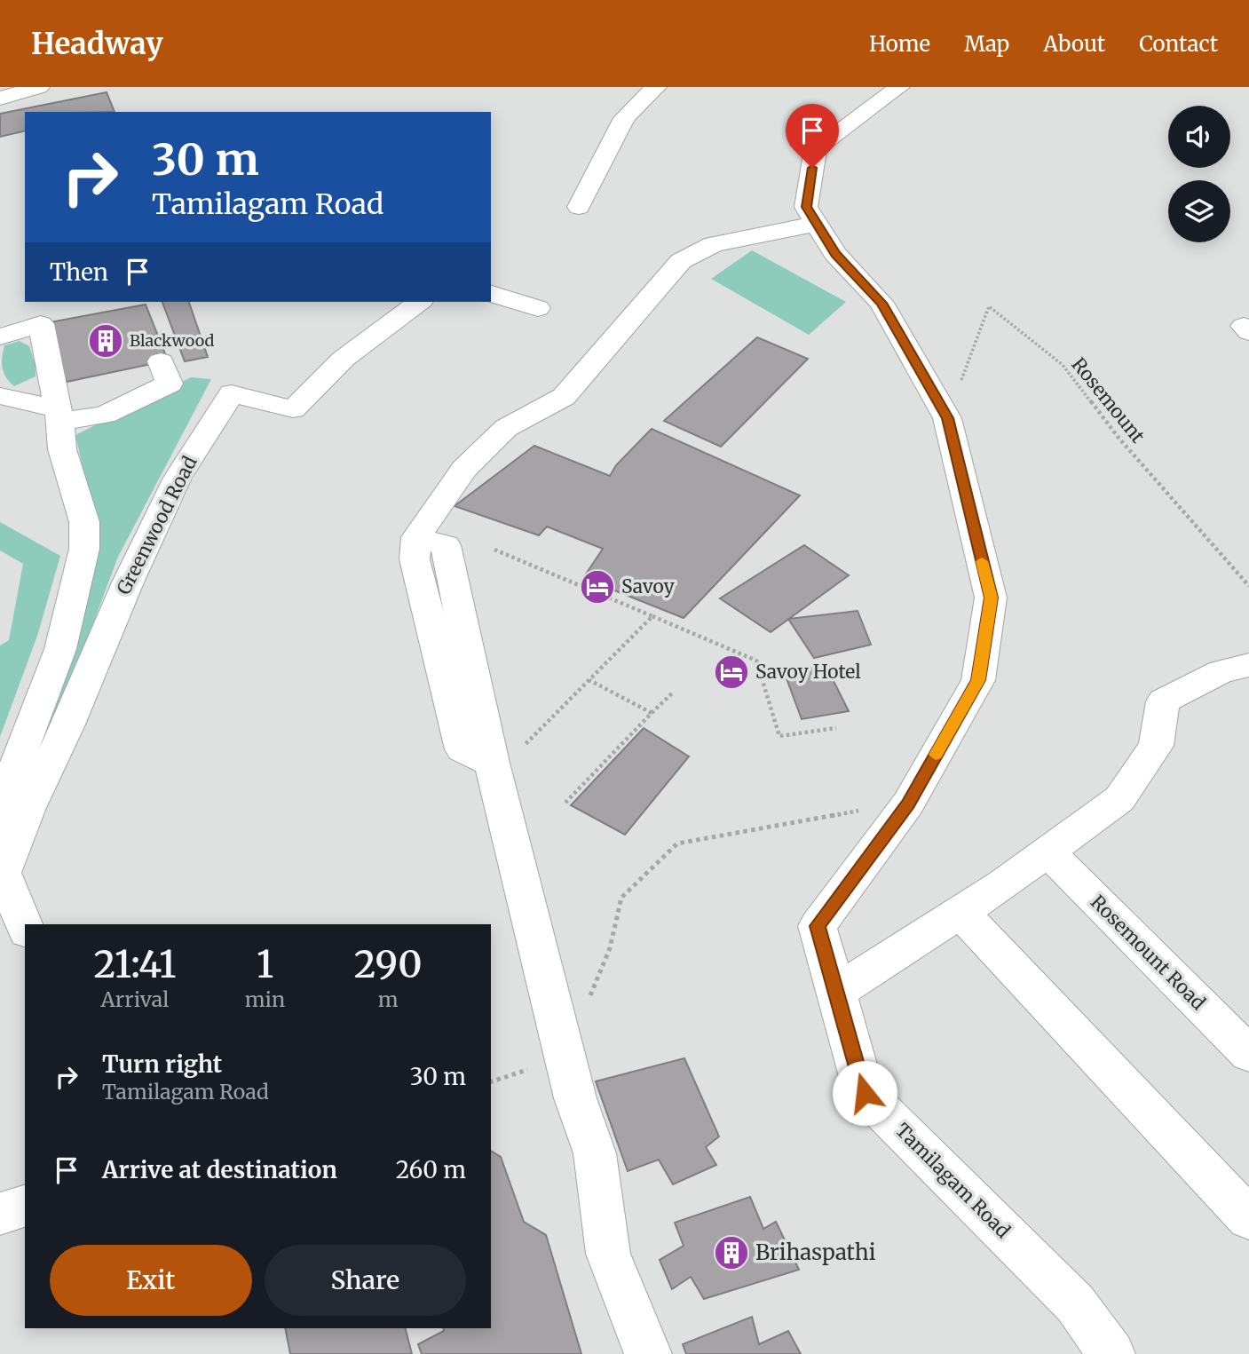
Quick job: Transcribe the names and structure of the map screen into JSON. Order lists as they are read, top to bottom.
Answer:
{
  "streets": {
    "street": ["Greenwood Road", "Rosemount Road", "Tamilagam Road"],
    "path": ["Rosemount"]
  },
  "crossings": [
    ["Rosemount", "Tamilagam Road"]
  ],
  "places": {
    "building": ["Blackwood", "Brihaspathi"],
    "hotel": ["Savoy", "Savoy Hotel"]
  },
  "page": {
    "header": "Headway",
    "nav": [
      "Home",
      "Map",
      "About",
      "Contact"
    ],
    "turn": ["30 m", "Tamilagam Road"],
    "then": "Then",
    "eta": [
      "21:41",
      "Arrival",
      "1",
      "min",
      "290",
      "m"
    ],
    "list": [
      {
        "name": "Turn right",
        "note": "Tamilagam Road",
        "value": "30 m"
      },
      {
        "name": "Arrive at destination",
        "value": "260 m"
      }
    ],
    "buttons": ["Exit", "Share"]
  }
}
